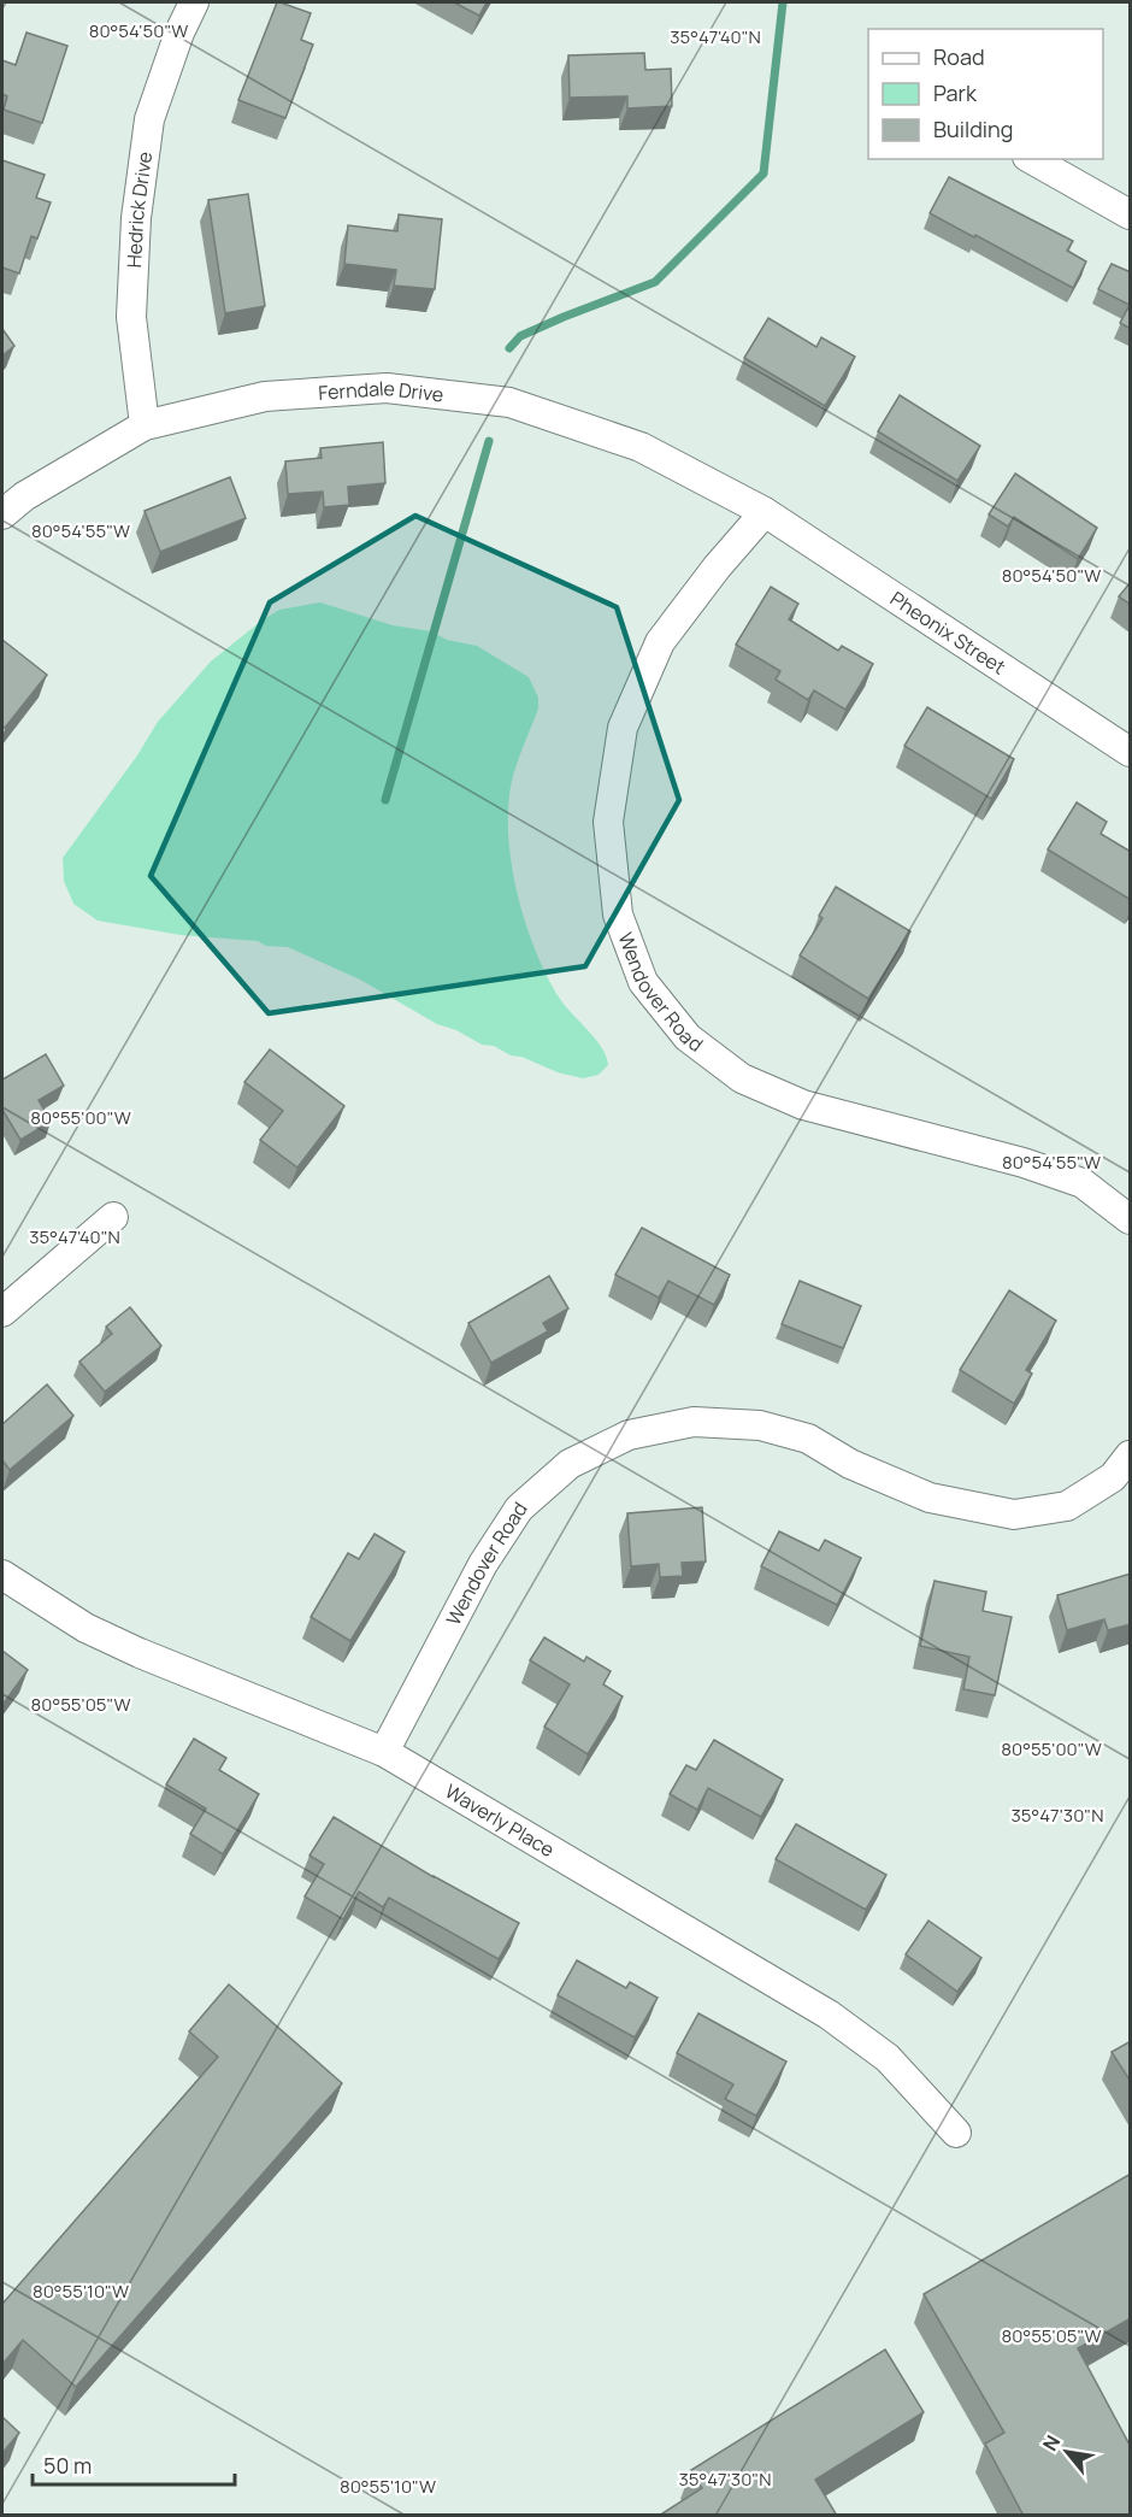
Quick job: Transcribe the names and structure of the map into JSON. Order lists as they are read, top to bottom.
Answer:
{
  "streets": {
    "street": [
      "Hedrick Drive",
      "Ferndale Drive",
      "Pheonix Street",
      "Wendover Road",
      "Waverly Place"
    ]
  },
  "crossings": [
    ["Hedrick Drive", "Ferndale Drive"],
    ["Ferndale Drive", "Pheonix Street"],
    ["Ferndale Drive", "Wendover Road"],
    ["Pheonix Street", "Wendover Road"],
    ["Wendover Road", "Waverly Place"]
  ],
  "legend": ["Road", "Park", "Building"],
  "scale_bar": "50 m",
  "north": "top left",
  "coordinates": [
    "80°54'50\"W",
    "35°47'40\"N",
    "80°54'55\"W",
    "80°55'00\"W",
    "80°55'05\"W",
    "35°47'30\"N",
    "80°55'10\"W"
  ]
}
